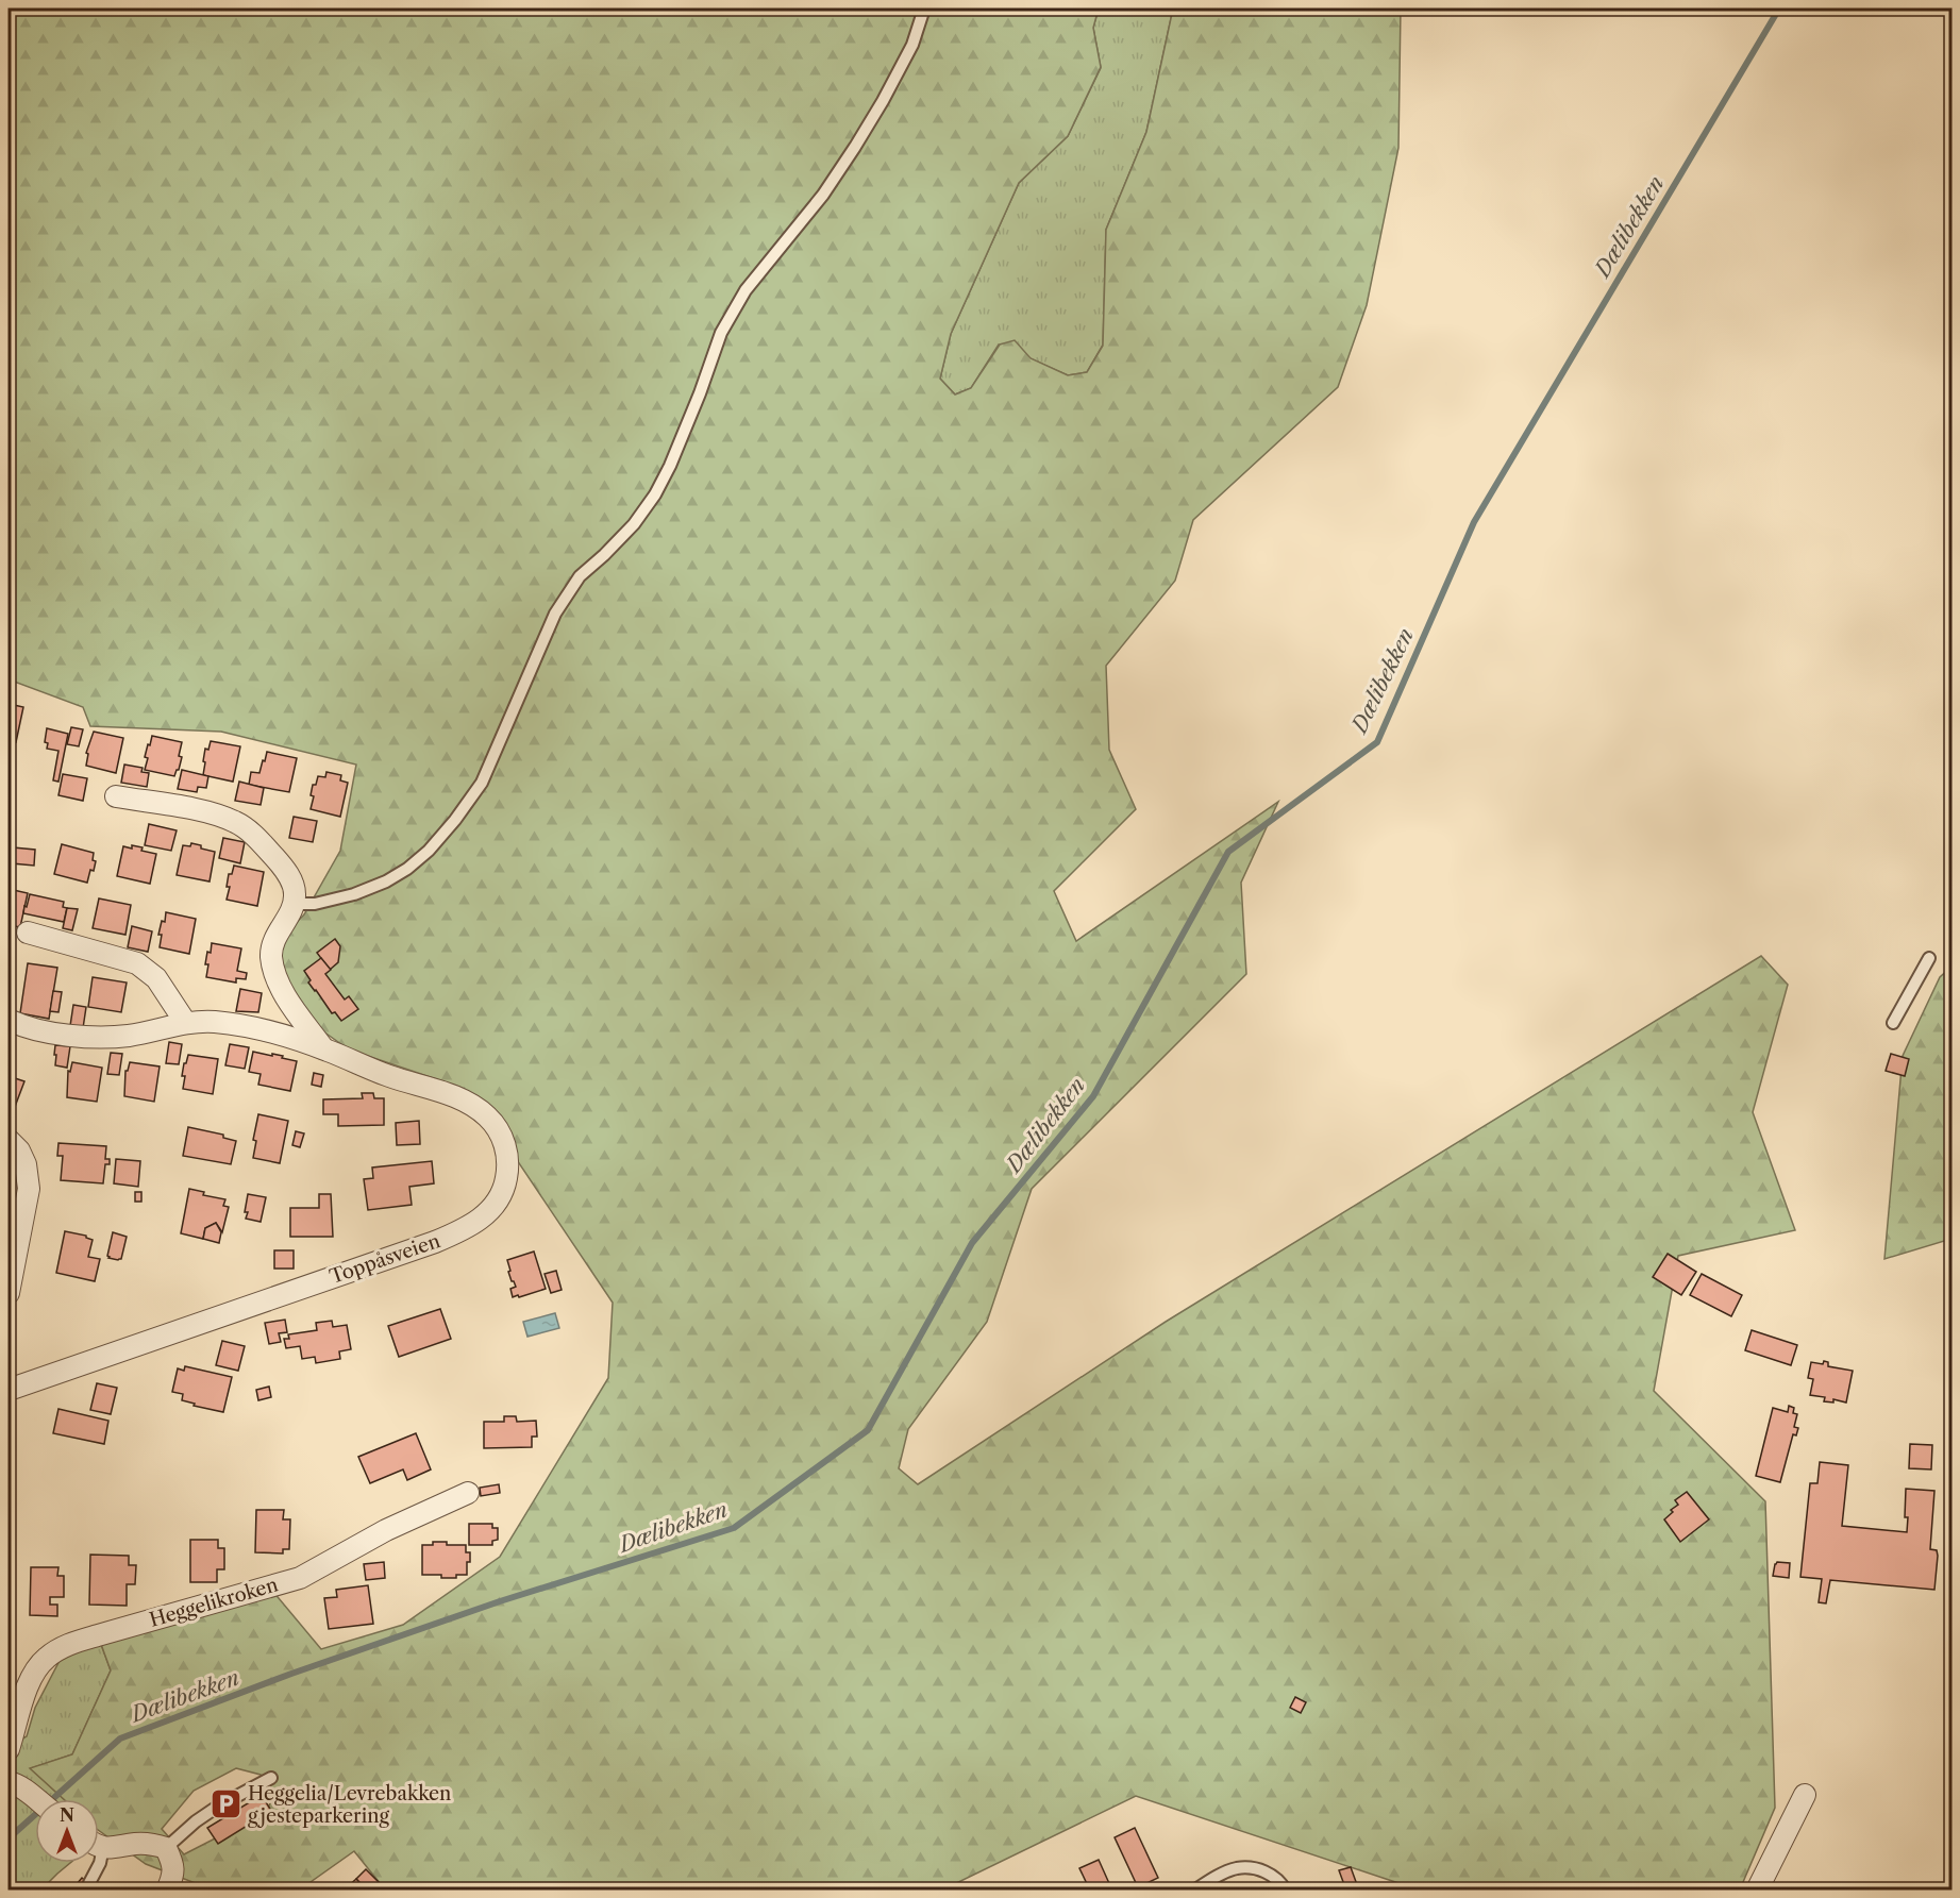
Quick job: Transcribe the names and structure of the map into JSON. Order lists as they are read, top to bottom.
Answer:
{
  "streets": {
    "street": ["Toppåsveien", "Heggelikroken"]
  },
  "water": ["Dælibekken"],
  "places": {
    "parking": ["Heggelia/Levrebakken gjesteparkering"]
  },
  "north": "top"
}
